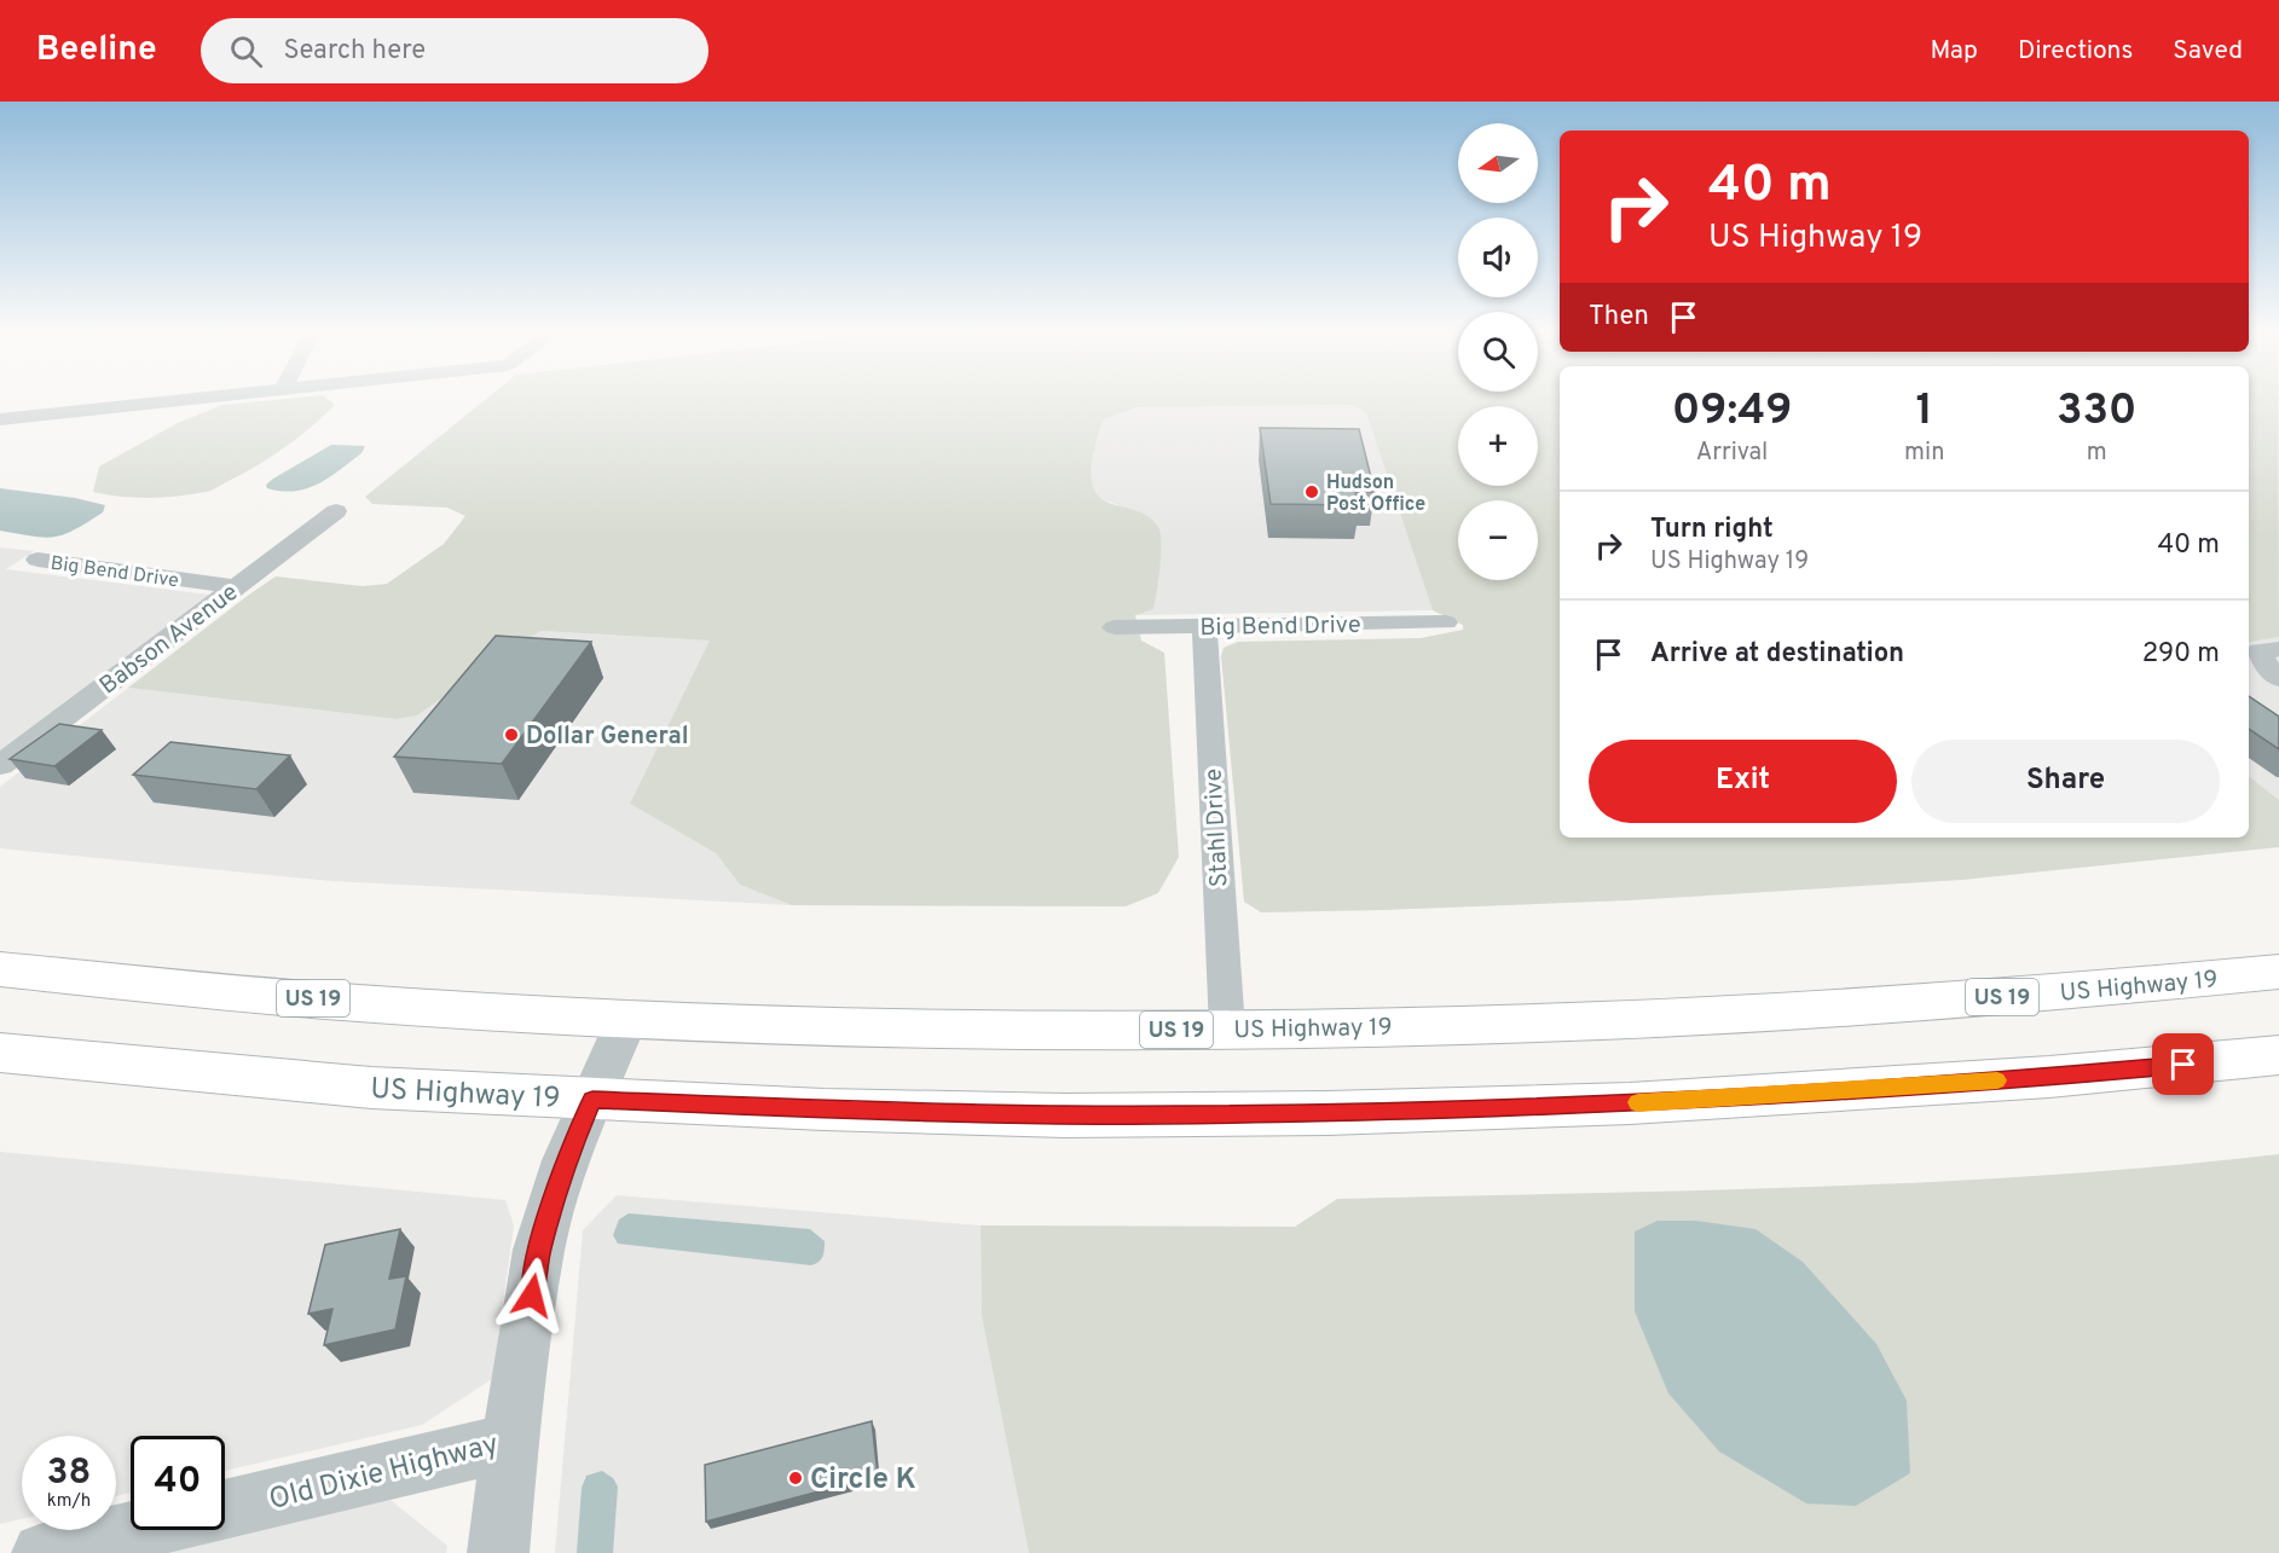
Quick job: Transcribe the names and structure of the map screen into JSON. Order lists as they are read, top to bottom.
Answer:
{
  "streets": {
    "highway": ["US Highway 19", "US 19"],
    "street": [
      "Big Bend Drive",
      "Babson Avenue",
      "Stahl Drive",
      "Old Dixie Highway"
    ]
  },
  "crossings": [
    ["Big Bend Drive", "Babson Avenue"],
    ["Big Bend Drive", "Stahl Drive"],
    ["Stahl Drive", "US Highway 19"],
    ["US Highway 19", "Old Dixie Highway"]
  ],
  "places": ["Hudson Post Office", "Dollar General", "Circle K"],
  "north": "left",
  "page": {
    "header": "Beeline",
    "search": "Search here",
    "nav": ["Map", "Directions", "Saved"],
    "map_buttons": ["+", "−"],
    "turn": ["40 m", "US Highway 19"],
    "then": "Then",
    "eta": [
      "09:49",
      "Arrival",
      "1",
      "min",
      "330",
      "m"
    ],
    "list": [
      {
        "name": "Turn right",
        "note": "US Highway 19",
        "value": "40 m"
      },
      {
        "name": "Arrive at destination",
        "value": "290 m"
      }
    ],
    "buttons": ["Exit", "Share"],
    "speed": "38 km/h",
    "limit": "40"
  }
}
